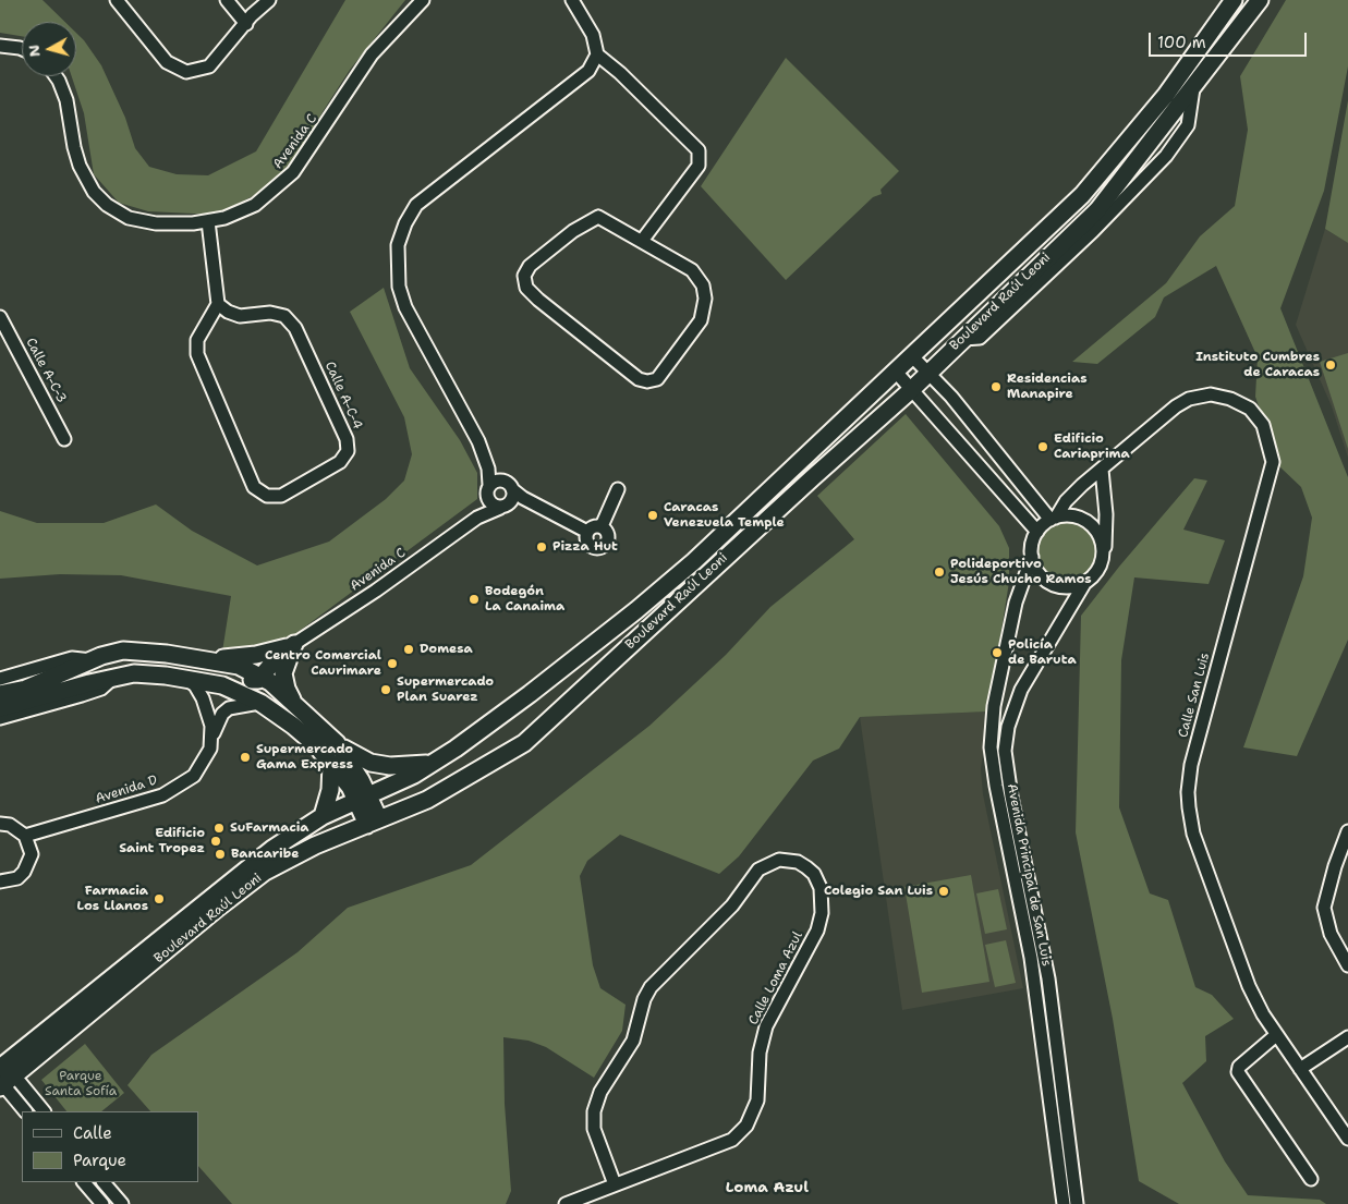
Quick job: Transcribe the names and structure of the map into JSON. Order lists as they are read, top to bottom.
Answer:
{
  "streets": {
    "main road": ["Boulevard Raúl Leoni"],
    "street": [
      "Avenida C",
      "Calle A-C-3",
      "Calle A-C-4",
      "Calle San Luis",
      "Avenida D",
      "Avenida Principal de San Luis",
      "Calle Loma Azul"
    ]
  },
  "crossings": [
    ["Calle San Luis", "Avenida Principal de San Luis"]
  ],
  "districts": ["Loma Azul"],
  "parks": ["Parque Santa Sofía"],
  "places": [
    "Instituto Cumbres de Caracas",
    "Residencias Manapire",
    "Edificio Cariaprima",
    "Caracas Venezuela Temple",
    "Pizza Hut",
    "Polideportivo Jesús Chucho Ramos",
    "Bodegón La Canaima",
    "Domesa",
    "Policía de Baruta",
    "Centro Comercial Caurimare",
    "Supermercado Plan Suarez",
    "Supermercado Gama Express",
    "SuFarmacia",
    "Edificio Saint Tropez",
    "Bancaribe",
    "Colegio San Luis",
    "Farmacia Los Llanos"
  ],
  "legend": ["Calle", "Parque"],
  "scale_bar": "100 m",
  "north": "left"
}
